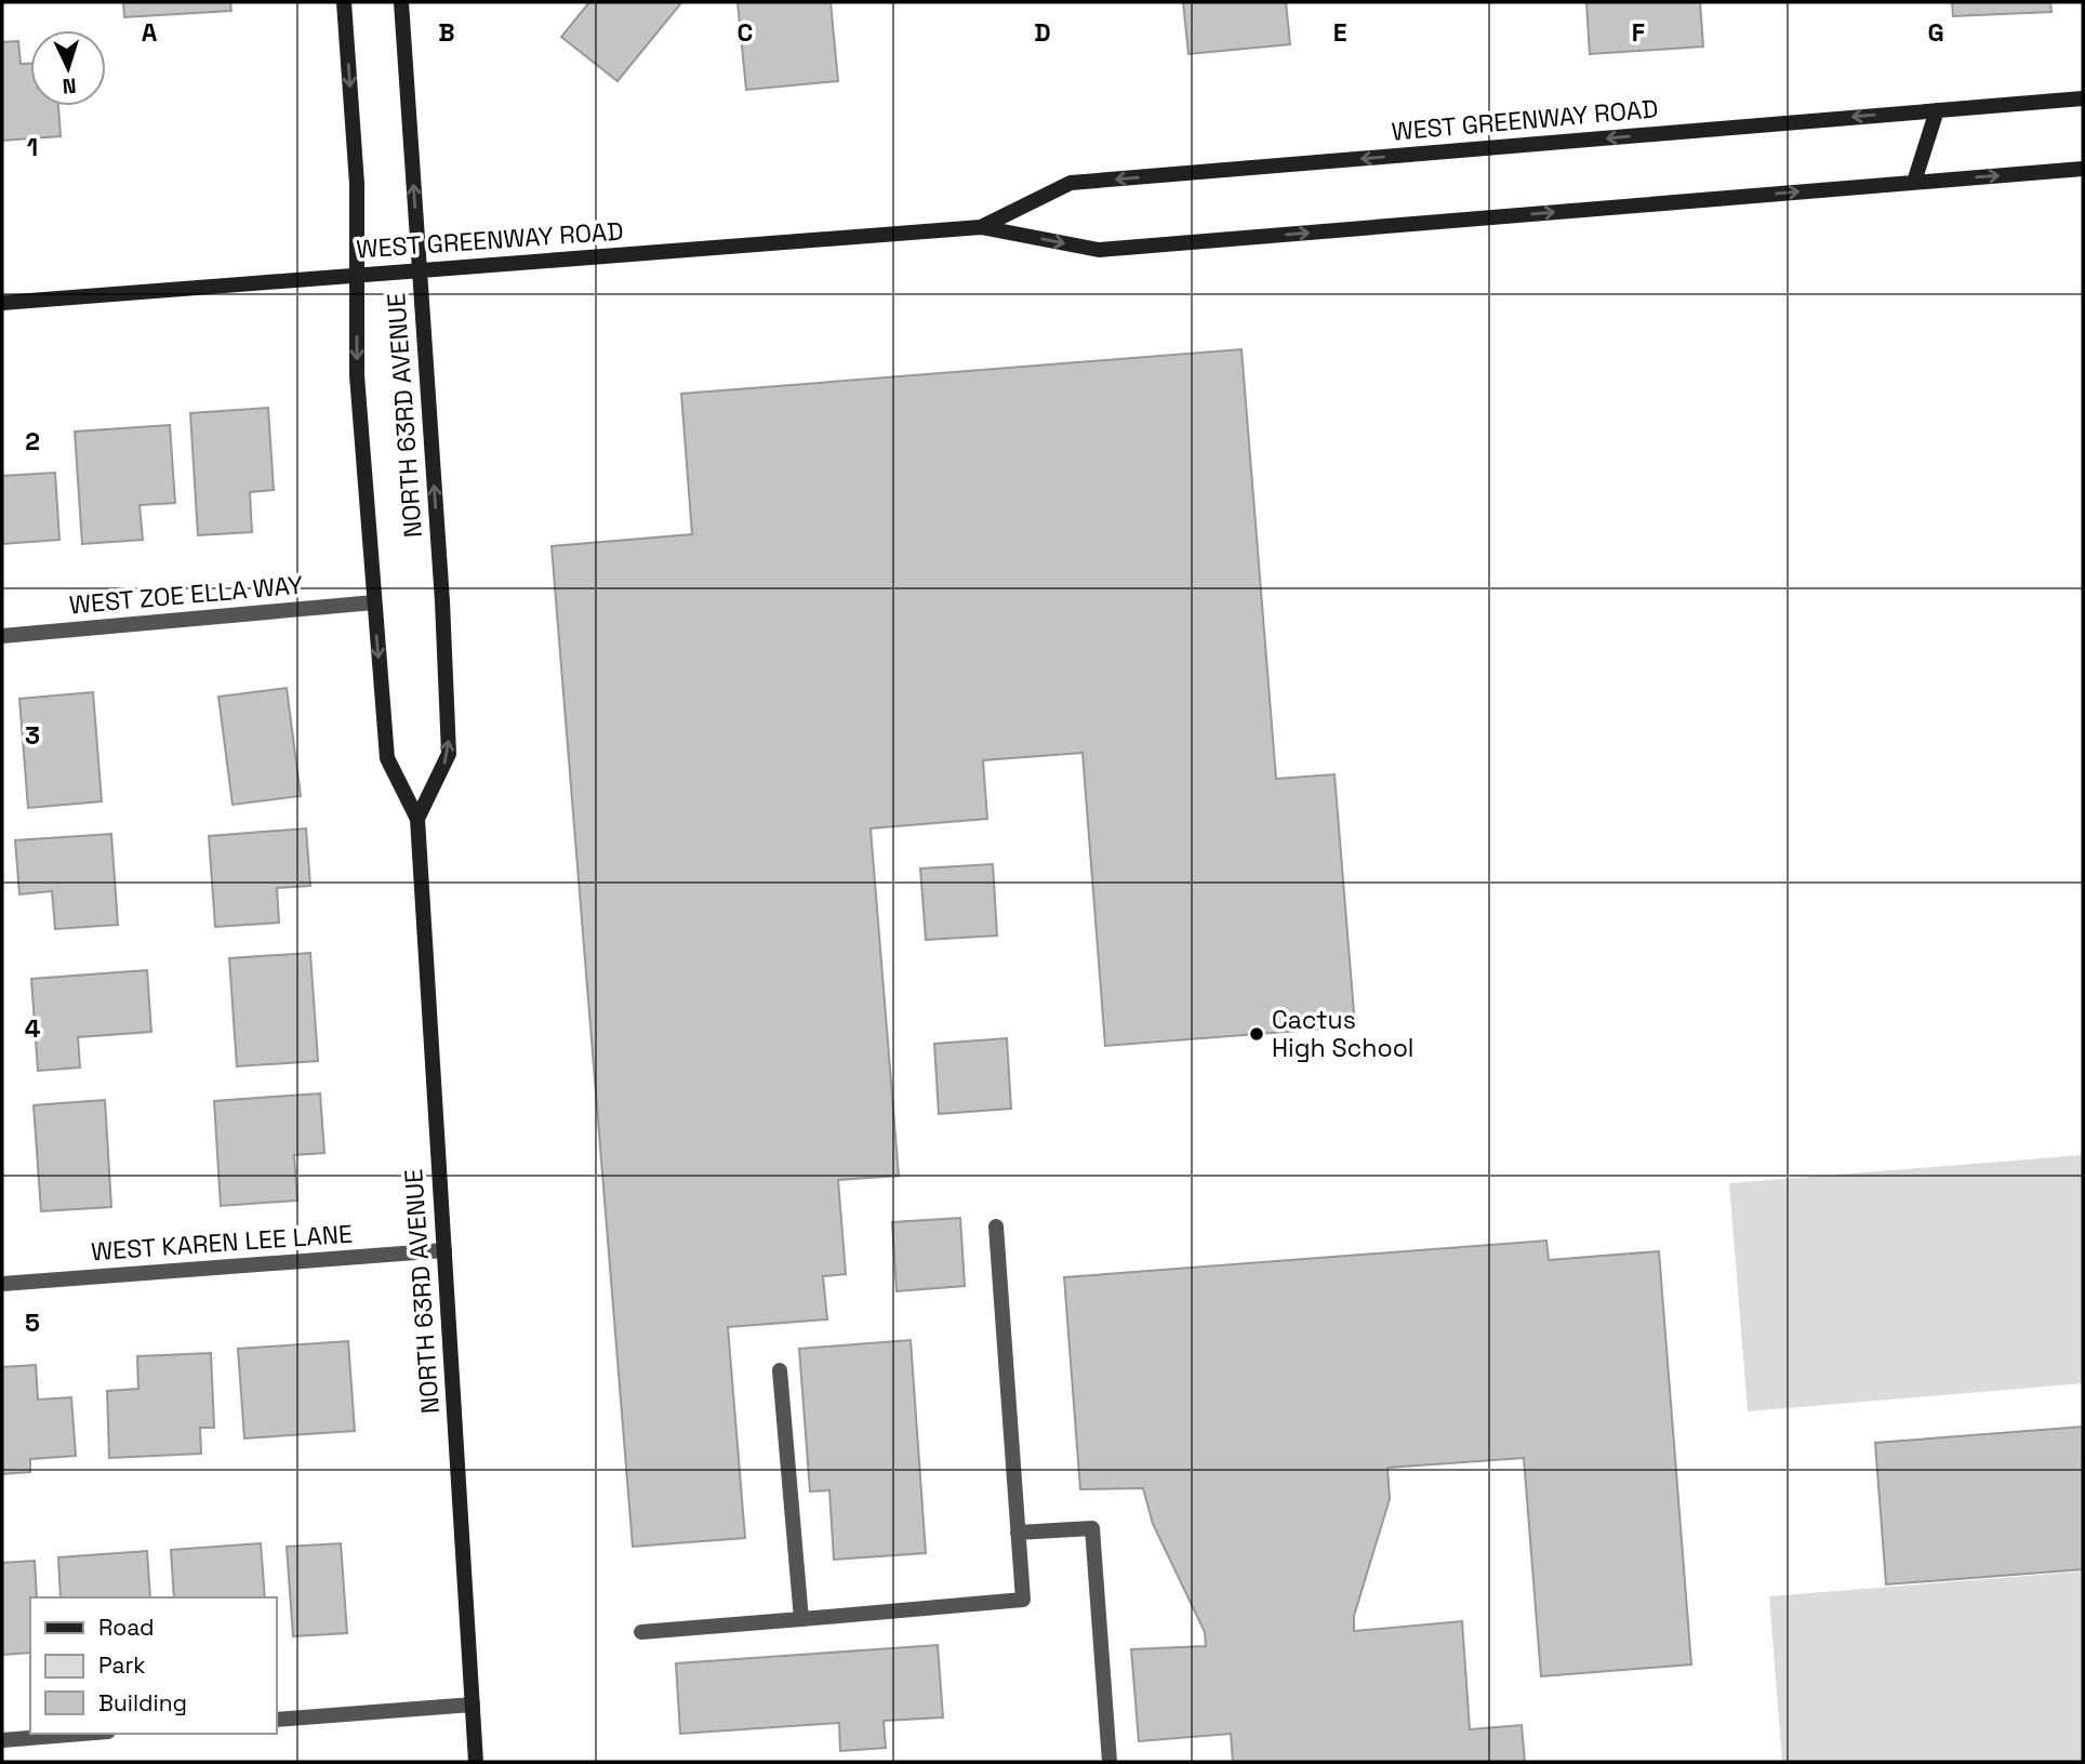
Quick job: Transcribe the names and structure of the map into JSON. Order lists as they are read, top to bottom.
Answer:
{
  "streets": {
    "main road": ["WEST GREENWAY ROAD", "NORTH 63RD AVENUE"],
    "street": ["WEST ZOE ELLA WAY", "WEST KAREN LEE LANE"]
  },
  "crossings": [
    ["WEST GREENWAY ROAD", "NORTH 63RD AVENUE"],
    ["NORTH 63RD AVENUE", "WEST ZOE ELLA WAY"],
    ["NORTH 63RD AVENUE", "WEST KAREN LEE LANE"]
  ],
  "places": ["Cactus High School"],
  "legend": ["Road", "Park", "Building"],
  "north": "bottom",
  "grid": {
    "columns": [
      "A",
      "B",
      "C",
      "D",
      "E",
      "F",
      "G"
    ],
    "rows": [
      "1",
      "2",
      "3",
      "4",
      "5"
    ]
  }
}
